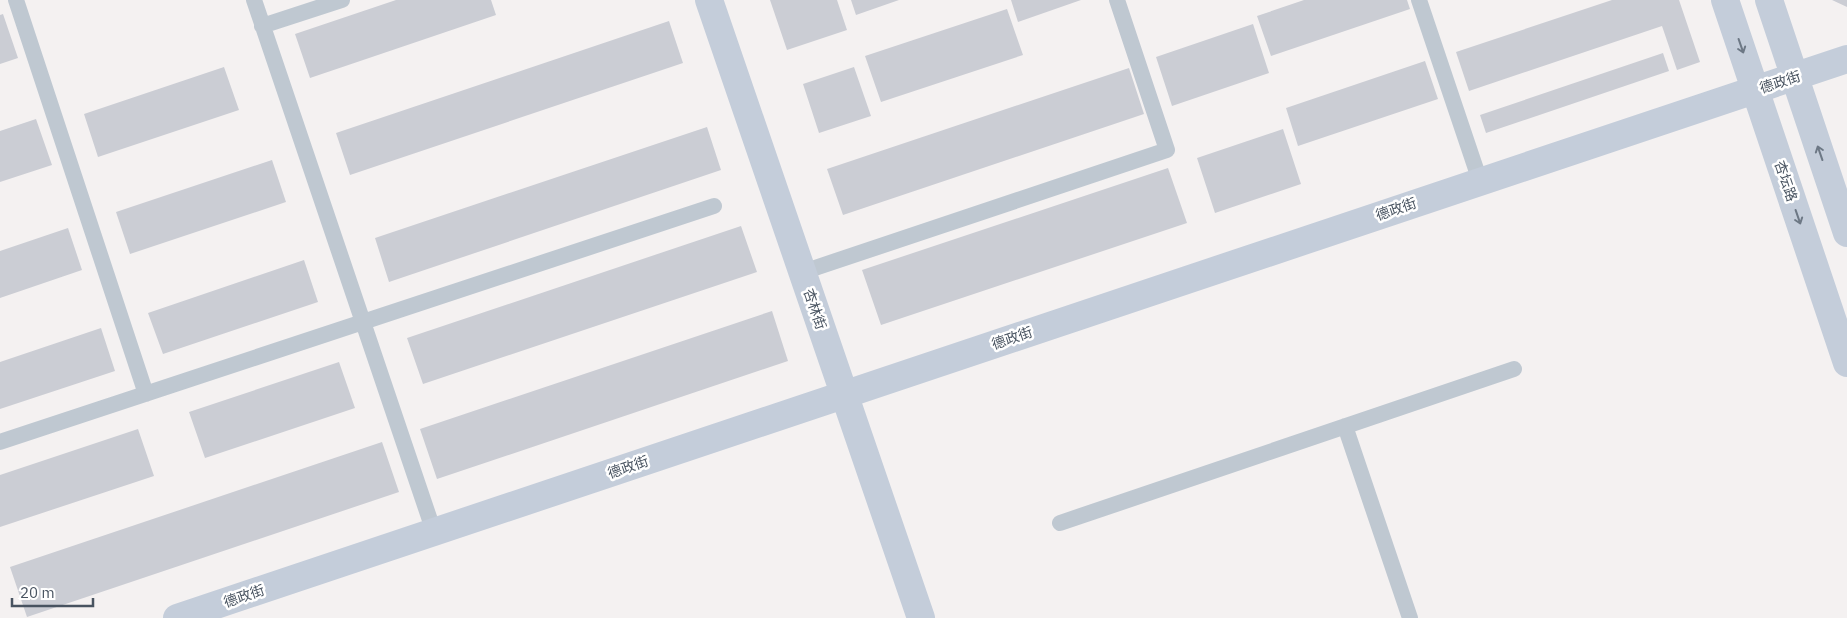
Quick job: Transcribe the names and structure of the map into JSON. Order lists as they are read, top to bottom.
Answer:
{
  "streets": {
    "street": ["德政街", "杏坛路", "杏林街"]
  },
  "crossings": [
    ["德政街", "杏坛路"],
    ["德政街", "杏林街"]
  ],
  "scale_bar": "20 m"
}
